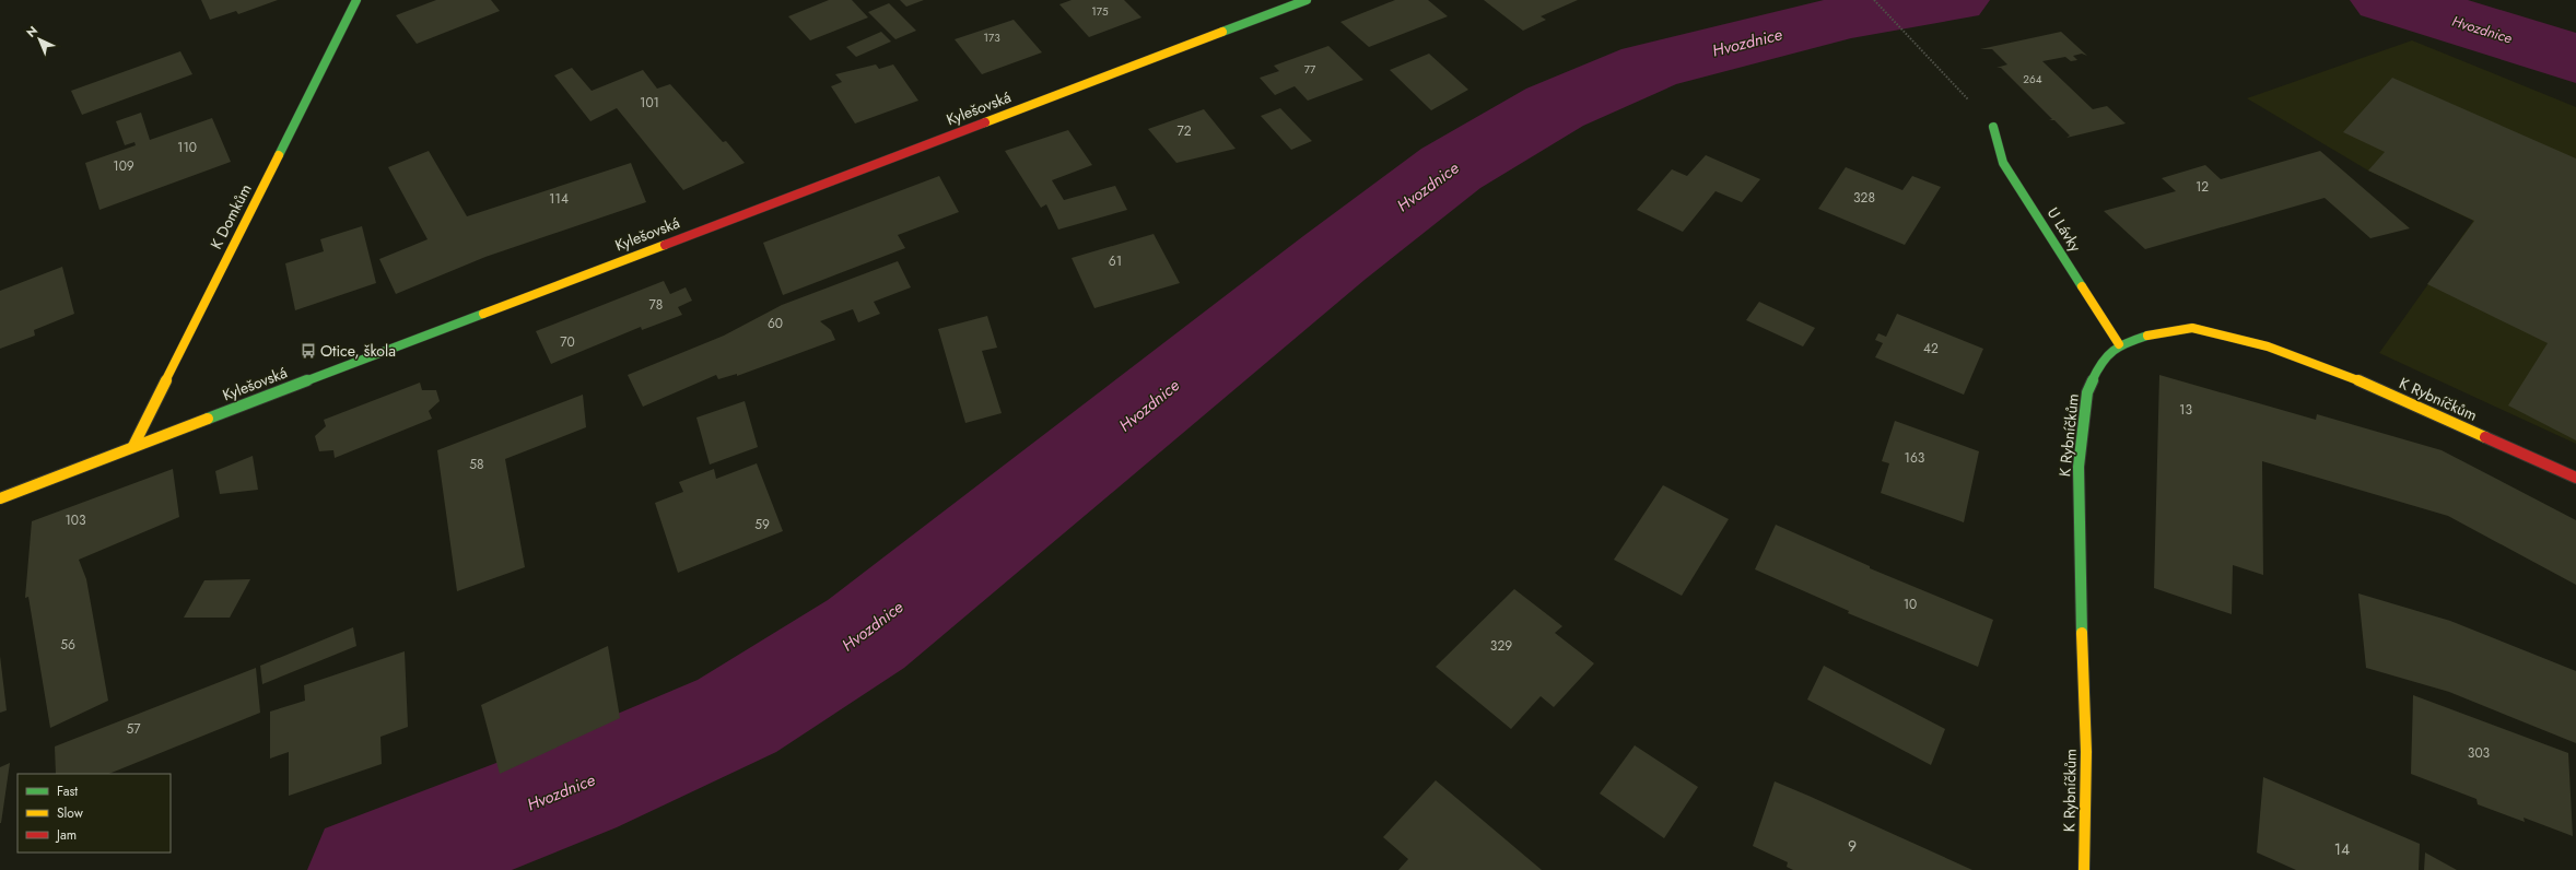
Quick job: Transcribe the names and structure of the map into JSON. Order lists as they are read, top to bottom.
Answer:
{
  "streets": {
    "street": [
      "Kylešovská",
      "K Domkům",
      "U Lávky",
      "K Rybníčkům"
    ]
  },
  "crossings": [
    ["Kylešovská", "K Domkům"],
    ["U Lávky", "K Rybníčkům"]
  ],
  "water": ["Hvozdnice"],
  "places": {
    "bus stop": ["Otice, škola"]
  },
  "house_numbers": [
    "175",
    "173",
    "77",
    "264",
    "101",
    "72",
    "110",
    "109",
    "12",
    "328",
    "114",
    "61",
    "78",
    "60",
    "70",
    "42",
    "13",
    "163",
    "58",
    "103",
    "59",
    "10",
    "56",
    "329",
    "57",
    "303",
    "9",
    "14"
  ],
  "legend": ["Fast", "Slow", "Jam"],
  "north": "top left"
}
